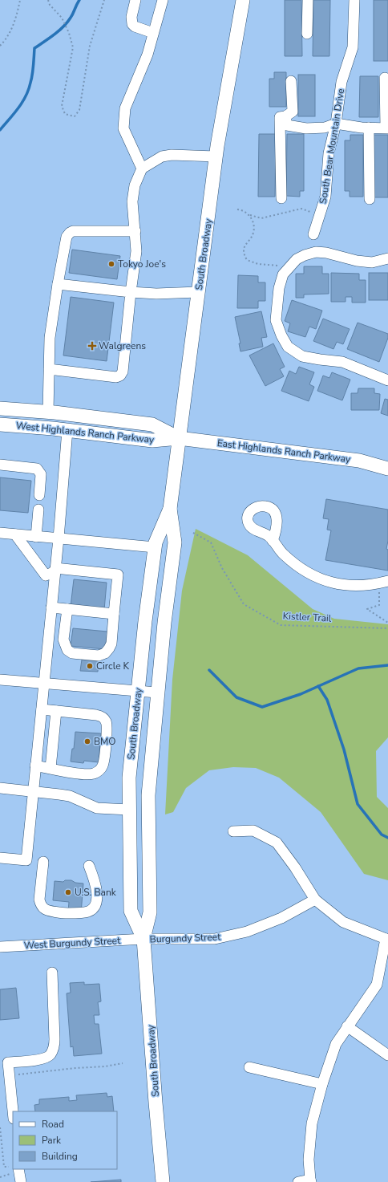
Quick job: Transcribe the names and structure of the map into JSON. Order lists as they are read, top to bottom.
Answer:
{
  "streets": {
    "main road": ["South Broadway", "West Highlands Ranch Parkway", "East Highlands Ranch Parkway"],
    "street": ["South Bear Mountain Drive", "Burgundy Street", "West Burgundy Street"],
    "path": ["Kistler Trail"]
  },
  "crossings": [
    ["South Broadway", "West Highlands Ranch Parkway"],
    ["South Broadway", "East Highlands Ranch Parkway"],
    ["South Broadway", "Burgundy Street"],
    ["South Broadway", "West Burgundy Street"],
    ["West Highlands Ranch Parkway", "East Highlands Ranch Parkway"],
    ["Burgundy Street", "West Burgundy Street"]
  ],
  "places": {
    "other": [
      "Tokyo Joe's",
      "Circle K",
      "BMO",
      "U.S. Bank"
    ],
    "health": ["Walgreens"]
  },
  "legend": ["Road", "Park", "Building"]
}
